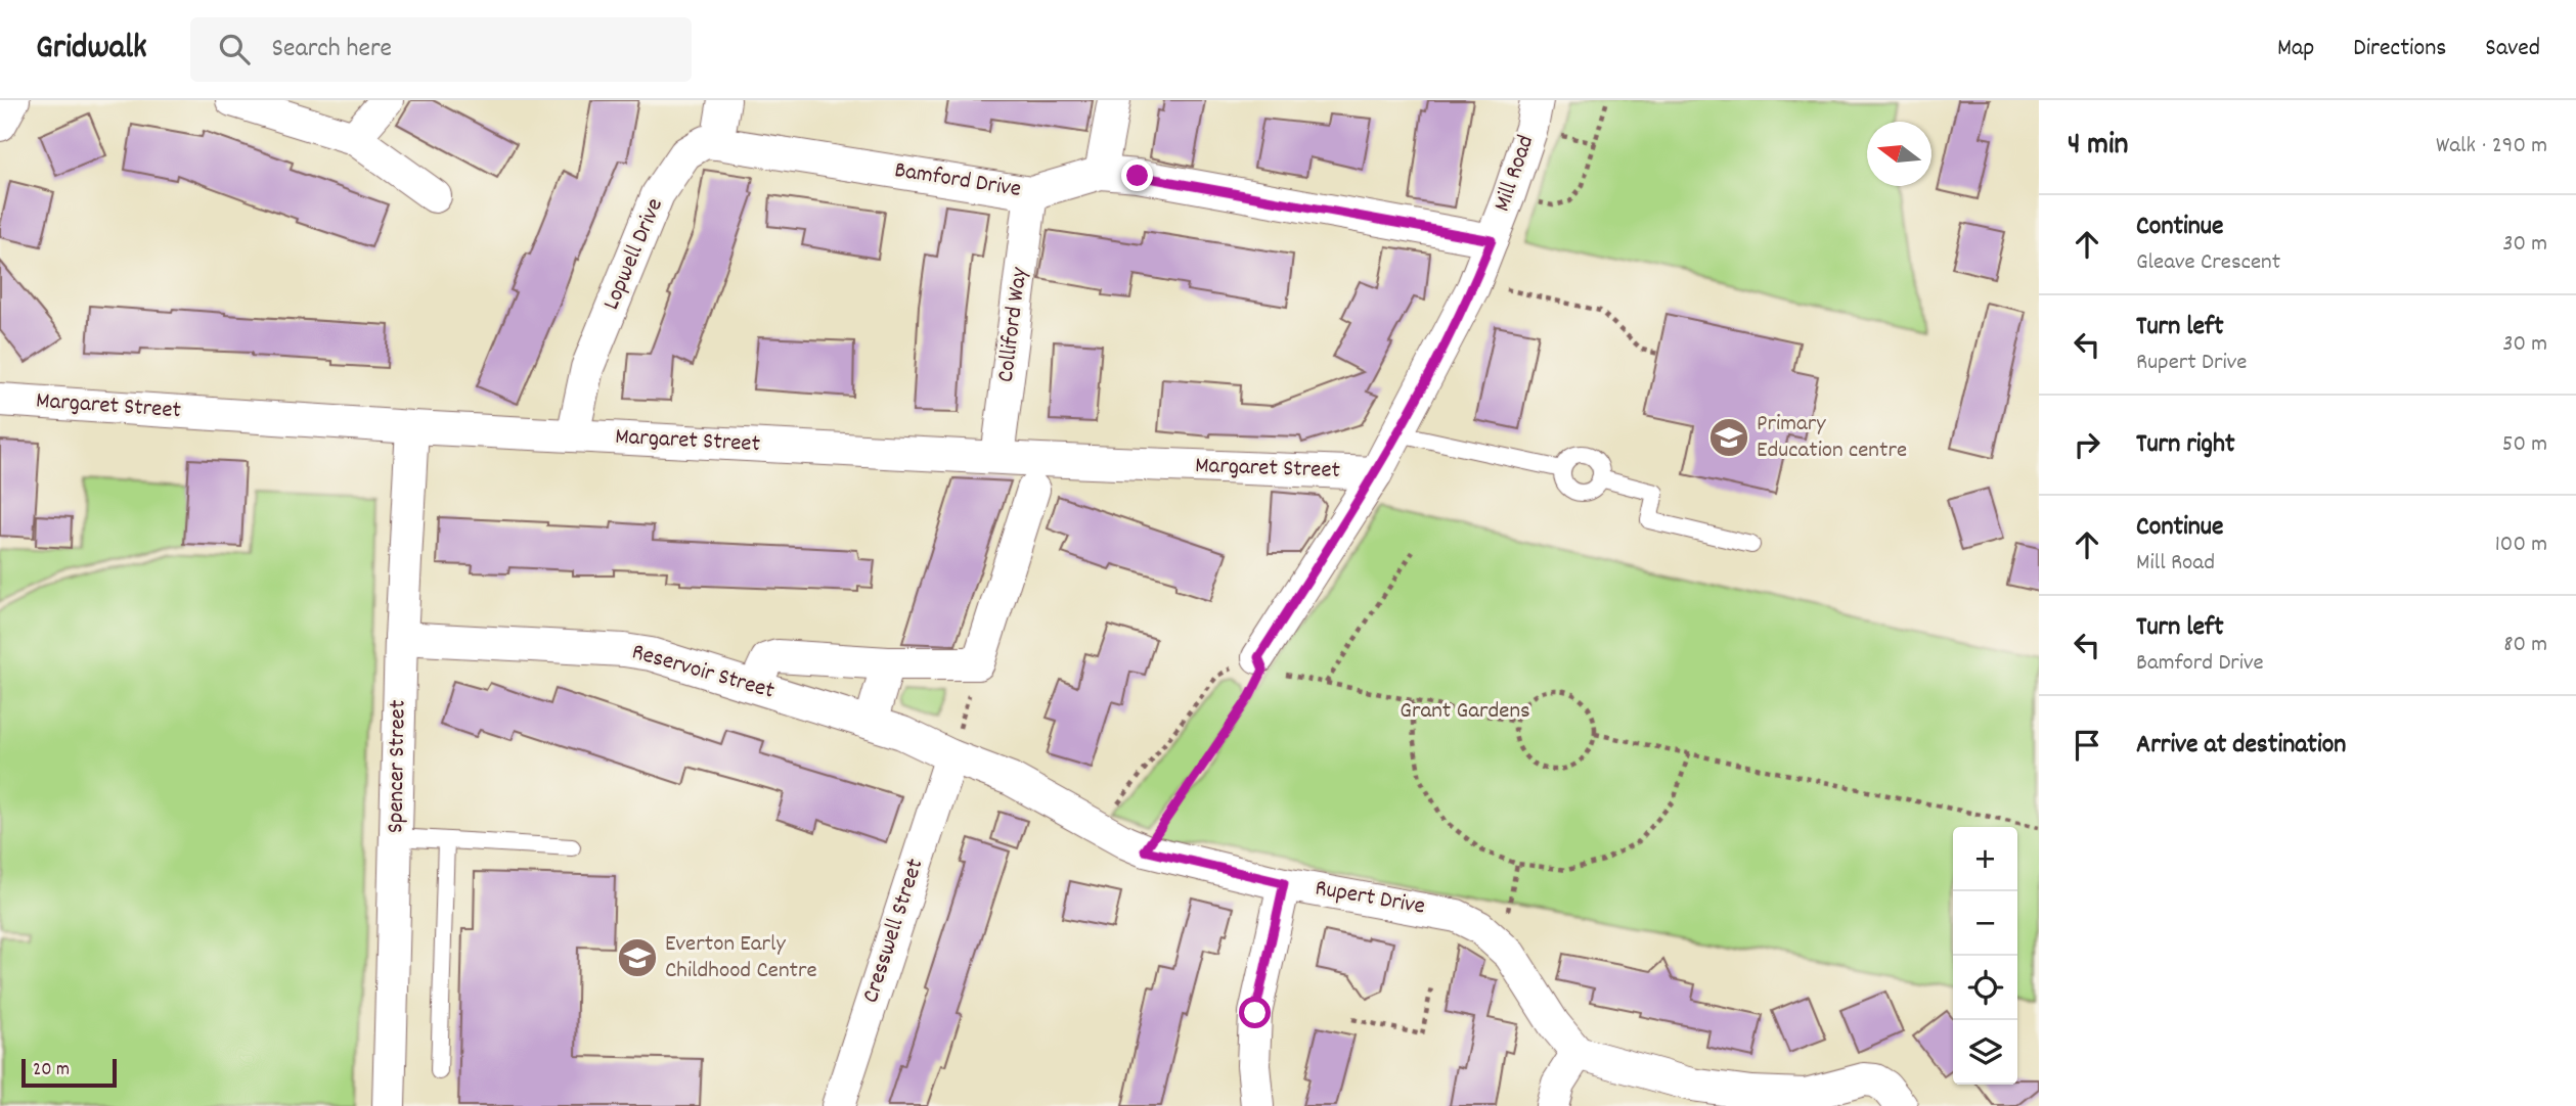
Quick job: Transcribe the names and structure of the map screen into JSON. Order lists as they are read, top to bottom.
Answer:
{
  "streets": {
    "street": [
      "Mill Road",
      "Bamford Drive",
      "Lopwell Drive",
      "Colliford Way",
      "Margaret Street",
      "Reservoir Street",
      "Spencer Street",
      "Rupert Drive",
      "Cresswell Street"
    ]
  },
  "crossings": [
    ["Mill Road", "Bamford Drive"],
    ["Mill Road", "Margaret Street"],
    ["Bamford Drive", "Lopwell Drive"],
    ["Bamford Drive", "Colliford Way"],
    ["Lopwell Drive", "Margaret Street"],
    ["Colliford Way", "Margaret Street"],
    ["Margaret Street", "Spencer Street"],
    ["Reservoir Street", "Spencer Street"],
    ["Reservoir Street", "Rupert Drive"],
    ["Reservoir Street", "Cresswell Street"],
    ["Rupert Drive", "Cresswell Street"]
  ],
  "parks": ["Grant Gardens"],
  "places": {
    "school or university": ["Primary Education centre", "Everton Early Childhood Centre"]
  },
  "scale_bar": "20 m",
  "north": "left",
  "page": {
    "header": "Gridwalk",
    "search": "Search here",
    "nav": ["Map", "Directions", "Saved"],
    "heading": ["4 min", "Walk · 290 m"],
    "list": [
      ["Continue", "Gleave Crescent", "30 m"],
      ["Turn left", "Rupert Drive", "30 m"],
      ["Turn right", "50 m"],
      ["Continue", "Mill Road", "100 m"],
      ["Turn left", "Bamford Drive", "80 m"],
      "Arrive at destination"
    ],
    "map_buttons": ["+", "−"],
    "scale": "20 m"
  }
}
